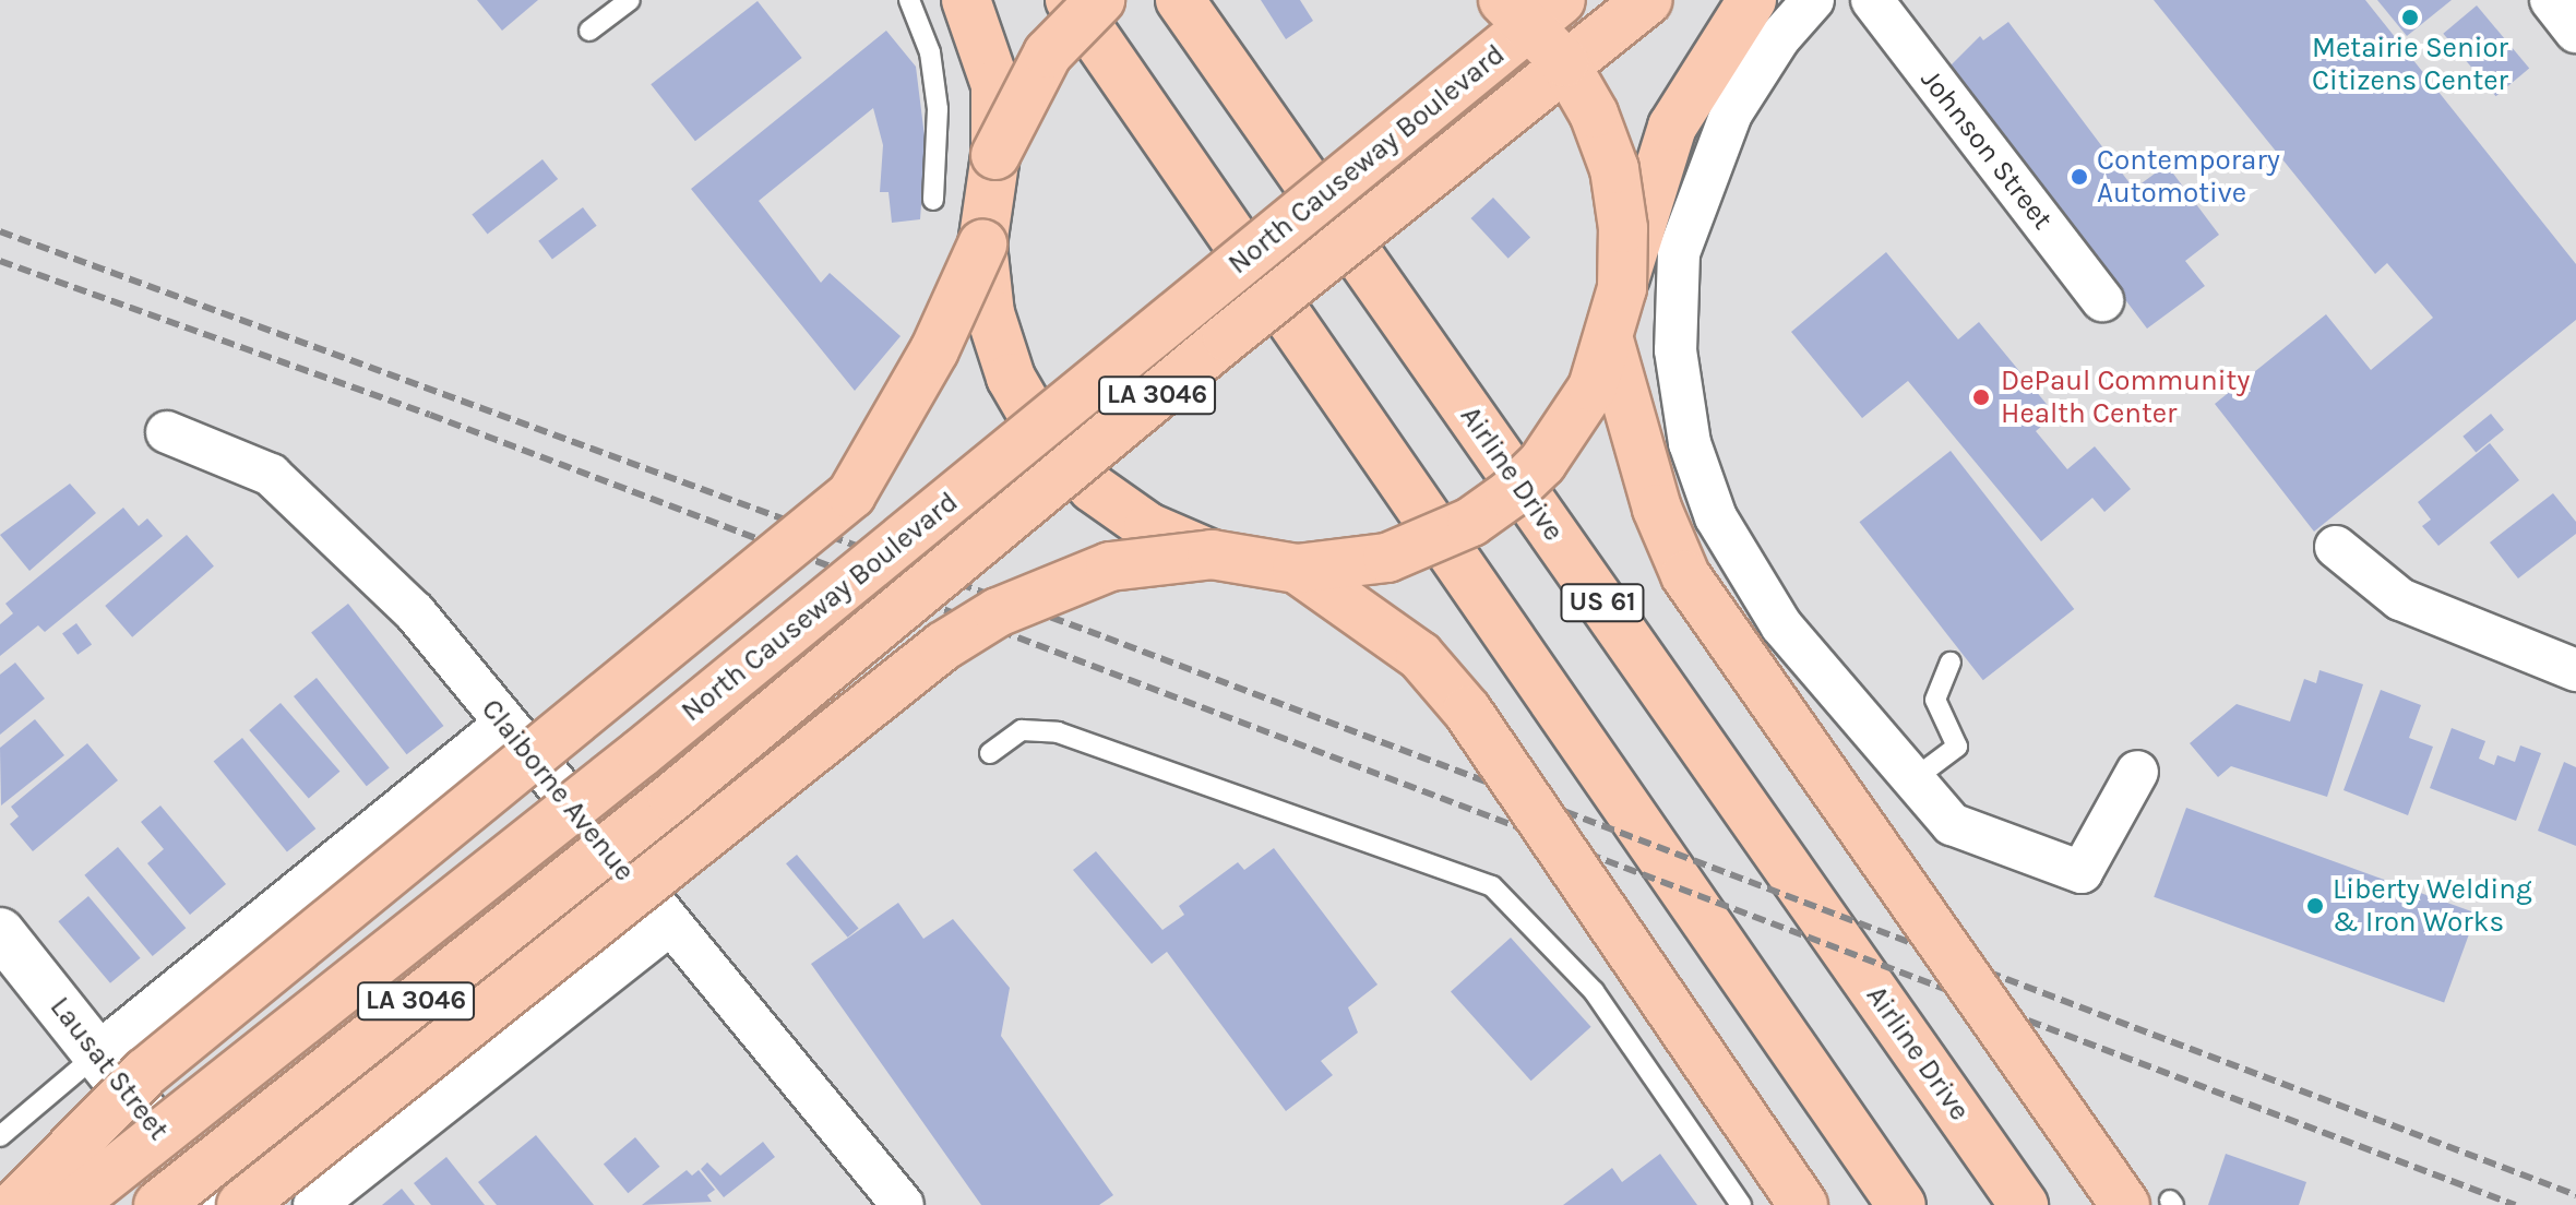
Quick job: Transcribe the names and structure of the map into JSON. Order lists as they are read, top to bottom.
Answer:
{
  "streets": {
    "highway": [
      "North Causeway Boulevard",
      "LA 3046",
      "Airline Drive",
      "US 61"
    ],
    "street": ["Johnson Street", "Claiborne Avenue", "Lausat Street"]
  },
  "places": [
    "Metairie Senior Citizens Center",
    "Contemporary Automotive",
    "DePaul Community Health Center",
    "Liberty Welding & Iron Works"
  ]
}
